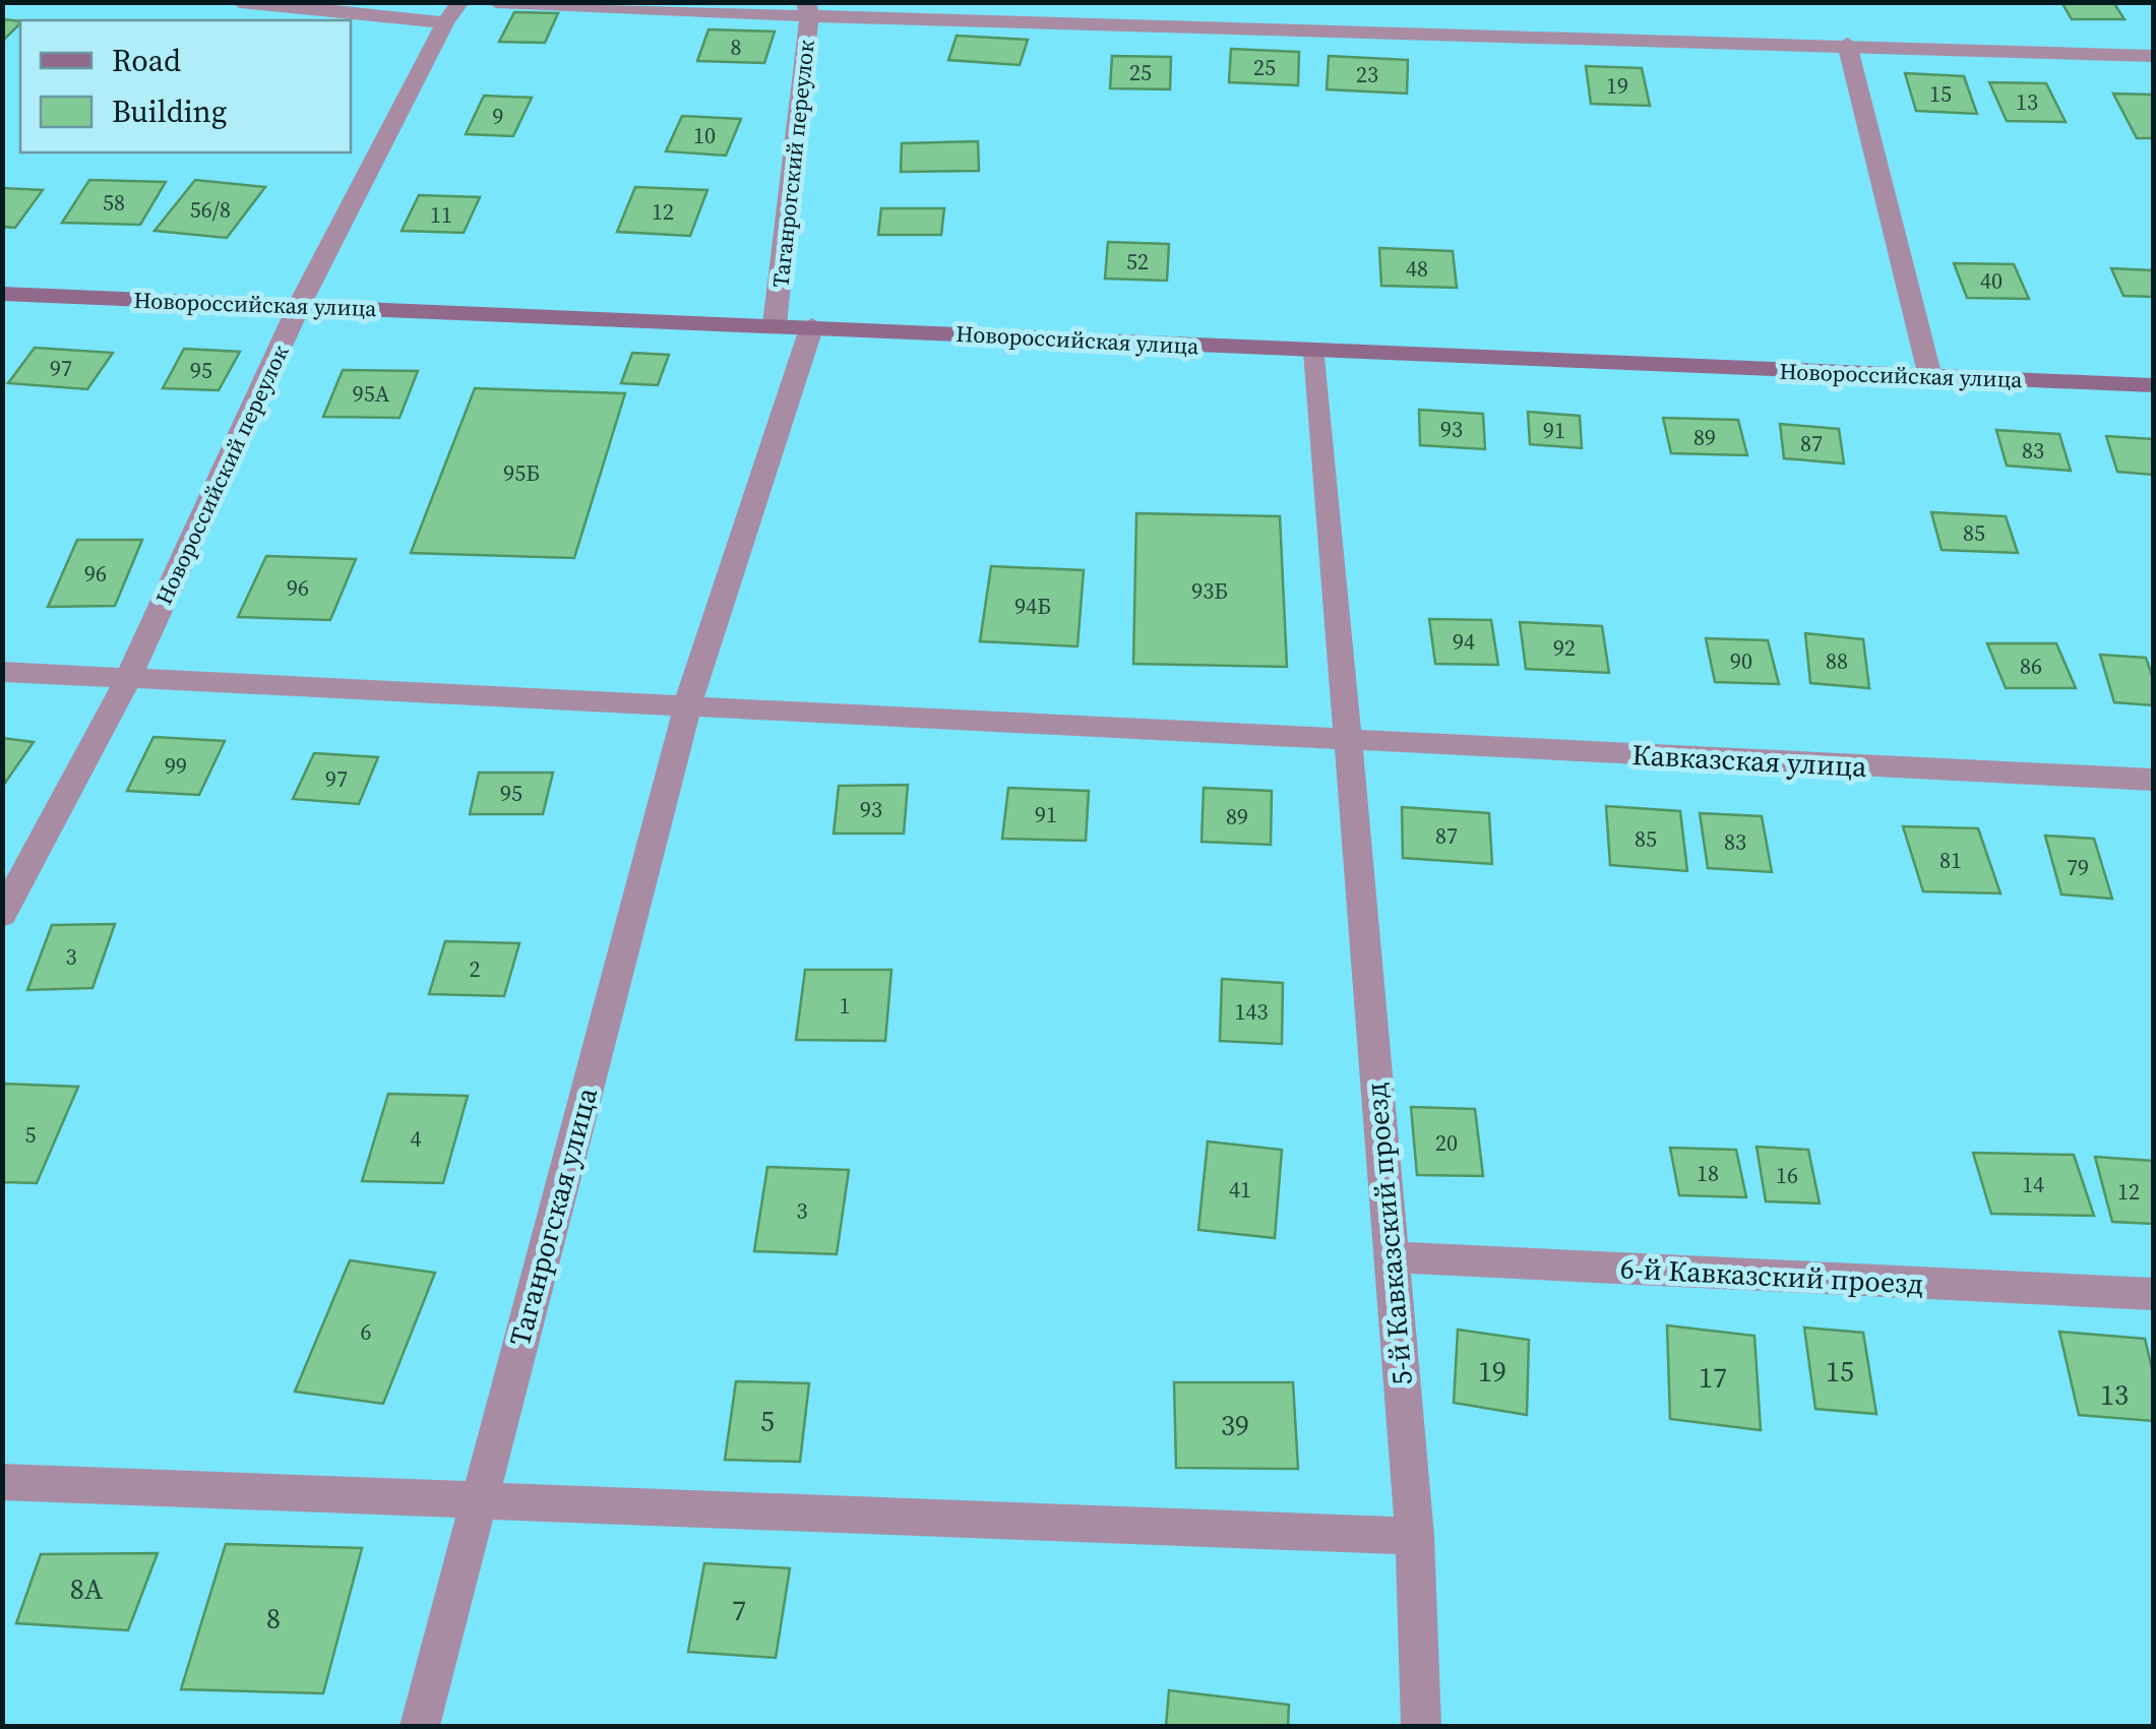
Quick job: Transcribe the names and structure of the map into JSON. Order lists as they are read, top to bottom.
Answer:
{
  "streets": {
    "street": [
      "Таганрогский переулок",
      "Новороссийская улица",
      "Новороссийский переулок",
      "Кавказская улица",
      "Таганрогская улица",
      "5-й Кавказский проезд",
      "6-й Кавказский проезд"
    ]
  },
  "crossings": [
    ["Таганрогский переулок", "Новороссийская улица"],
    ["Новороссийская улица", "Новороссийский переулок"],
    ["Новороссийская улица", "Таганрогская улица"],
    ["Новороссийская улица", "5-й Кавказский проезд"],
    ["Новороссийский переулок", "Кавказская улица"],
    ["Кавказская улица", "Таганрогская улица"],
    ["Кавказская улица", "5-й Кавказский проезд"],
    ["5-й Кавказский проезд", "6-й Кавказский проезд"]
  ],
  "house_numbers": [
    "8",
    "25",
    "25",
    "23",
    "19",
    "15",
    "13",
    "9",
    "10",
    "58",
    "56/8",
    "12",
    "11",
    "52",
    "48",
    "40",
    "97",
    "95",
    "95А",
    "93",
    "91",
    "89",
    "87",
    "83",
    "95Б",
    "85",
    "96",
    "96",
    "93Б",
    "94Б",
    "94",
    "92",
    "90",
    "88",
    "86",
    "99",
    "97",
    "95",
    "93",
    "91",
    "89",
    "87",
    "85",
    "83",
    "81",
    "79",
    "3",
    "2",
    "1",
    "143",
    "5",
    "4",
    "20",
    "18",
    "16",
    "14",
    "41",
    "12",
    "3",
    "6",
    "19",
    "15",
    "17",
    "13",
    "5",
    "39",
    "8А",
    "7",
    "8"
  ],
  "legend": ["Road", "Building"]
}
